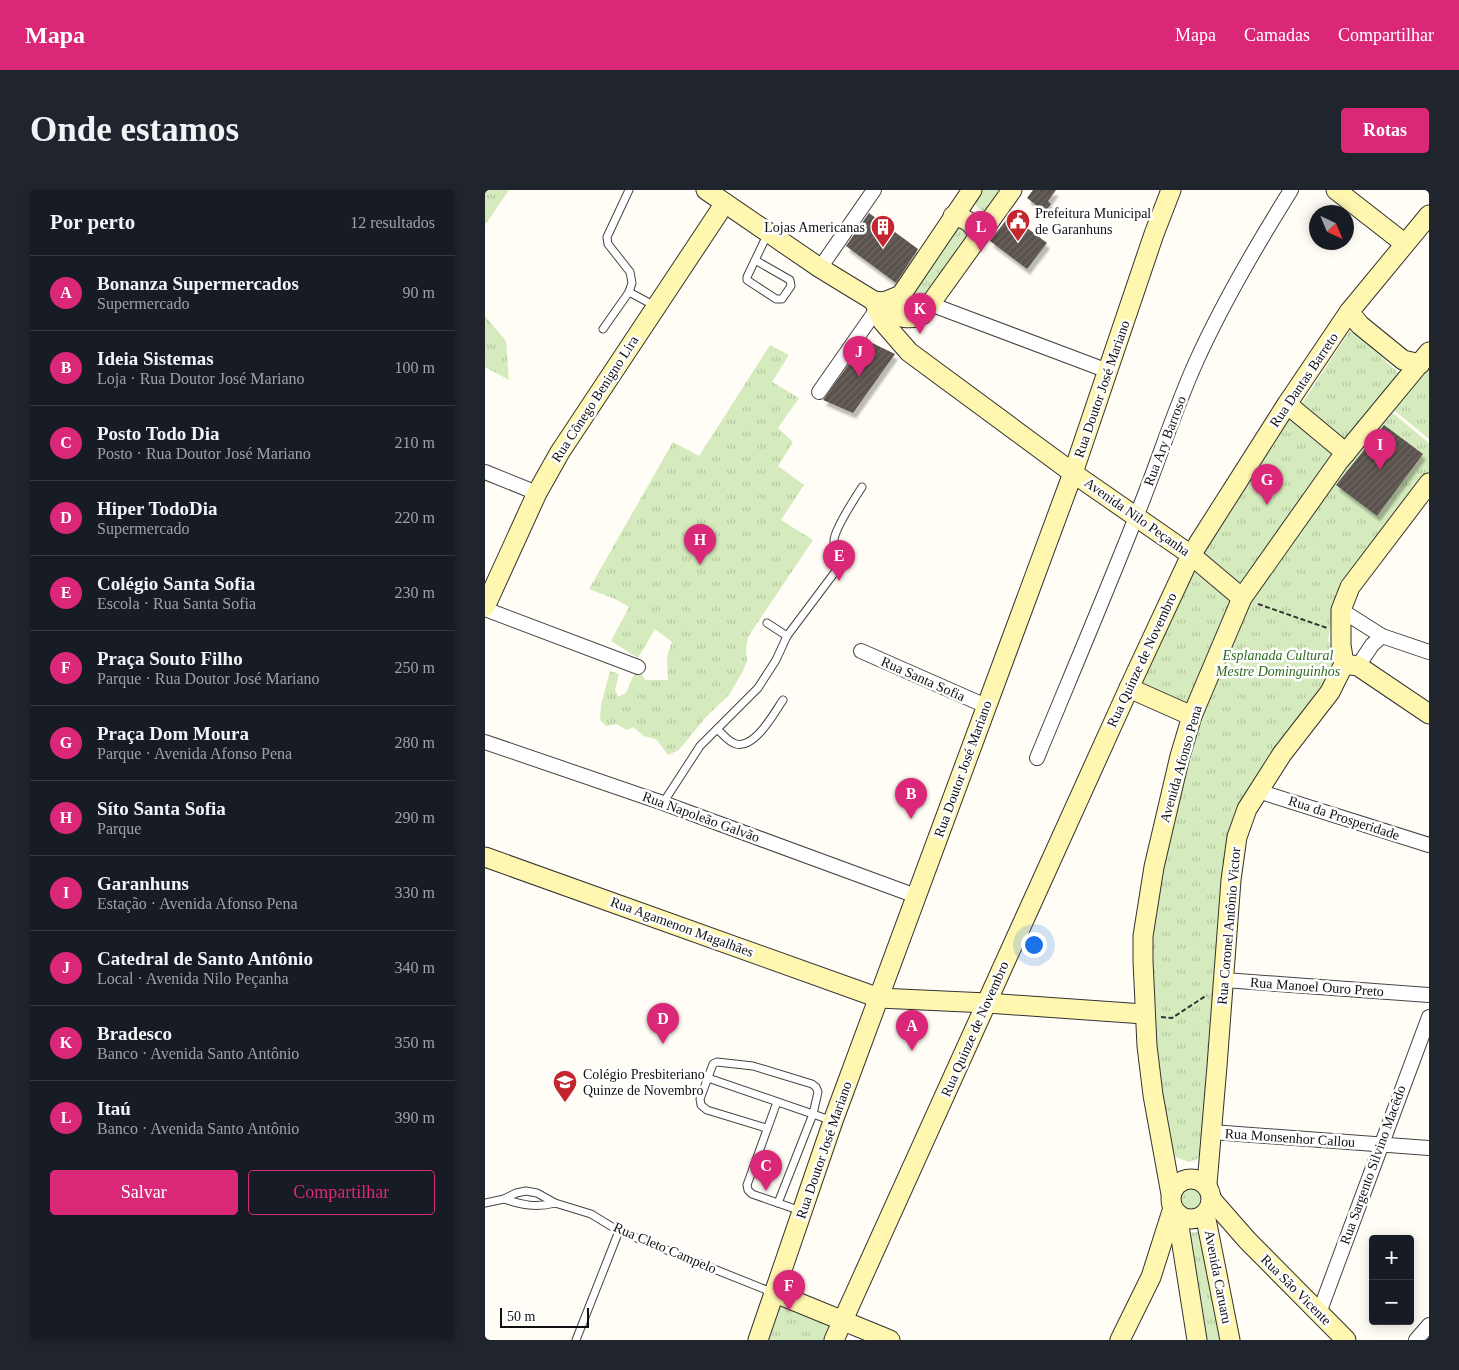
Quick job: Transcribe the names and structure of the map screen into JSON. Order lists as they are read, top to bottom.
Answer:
{
  "streets": {
    "main road": [
      "Rua Dantas Barreto",
      "Rua Doutor José Mariano",
      "Rua Cônego Benigno Lira",
      "Avenida Nilo Peçanha",
      "Rua Quinze de Novembro",
      "Avenida Afonso Pena",
      "Rua Coronel Antônio Victor",
      "Rua Agamenon Magalhães",
      "Avenida Caruaru",
      "Rua São Vicente"
    ],
    "street": [
      "Rua Ary Barroso",
      "Rua Santa Sofia",
      "Rua Napoleão Galvão",
      "Rua da Prosperidade",
      "Rua Manoel Ouro Preto",
      "Rua Monsenhor Callou",
      "Rua Sargento Silvino Macêdo"
    ],
    "lane": ["Rua Cleto Campelo"]
  },
  "crossings": [
    ["Rua Dantas Barreto", "Avenida Nilo Peçanha"],
    ["Rua Dantas Barreto", "Rua Quinze de Novembro"],
    ["Rua Doutor José Mariano", "Avenida Nilo Peçanha"],
    ["Rua Doutor José Mariano", "Rua Santa Sofia"],
    ["Rua Doutor José Mariano", "Rua Napoleão Galvão"],
    ["Rua Doutor José Mariano", "Rua Agamenon Magalhães"],
    ["Rua Doutor José Mariano", "Rua Cleto Campelo"],
    ["Rua Ary Barroso", "Avenida Nilo Peçanha"],
    ["Avenida Nilo Peçanha", "Rua Quinze de Novembro"],
    ["Avenida Nilo Peçanha", "Avenida Afonso Pena"],
    ["Rua Quinze de Novembro", "Rua Agamenon Magalhães"],
    ["Avenida Afonso Pena", "Rua Coronel Antônio Victor"],
    ["Avenida Afonso Pena", "Rua Agamenon Magalhães"],
    ["Avenida Afonso Pena", "Avenida Caruaru"],
    ["Avenida Afonso Pena", "Rua São Vicente"],
    ["Rua da Prosperidade", "Rua Coronel Antônio Victor"],
    ["Rua Coronel Antônio Victor", "Rua Manoel Ouro Preto"],
    ["Rua Coronel Antônio Victor", "Rua Monsenhor Callou"],
    ["Rua Coronel Antônio Victor", "Avenida Caruaru"],
    ["Rua Coronel Antônio Victor", "Rua São Vicente"],
    ["Rua Monsenhor Callou", "Rua Sargento Silvino Macêdo"],
    ["Rua Sargento Silvino Macêdo", "Rua São Vicente"],
    ["Avenida Caruaru", "Rua São Vicente"]
  ],
  "parks": ["Esplanada Cultural Mestre Dominguinhos"],
  "places": {
    "public building": ["Prefeitura Municipal de Garanhuns"],
    "building": ["Lojas Americanas"],
    "school or university": ["Colégio Presbiteriano Quinze de Novembro"]
  },
  "scale_bar": "50 m",
  "north": "bottom right",
  "page": {
    "header": "Mapa",
    "nav": ["Mapa", "Camadas", "Compartilhar"],
    "buttons": [
      "Rotas",
      ["Salvar", "Compartilhar"]
    ],
    "title": "Onde estamos",
    "heading": ["Por perto", "12 resultados"],
    "pins": [
      "L",
      "K",
      "J",
      "I",
      "G",
      "H",
      "E",
      "B",
      "D",
      "A",
      "C",
      "F"
    ],
    "list": [
      {
        "mark": "A",
        "name": "Bonanza Supermercados",
        "note": "Supermercado",
        "value": "90 m"
      },
      {
        "mark": "B",
        "name": "Ideia Sistemas",
        "note": "Loja · Rua Doutor José Mariano",
        "value": "100 m"
      },
      {
        "mark": "C",
        "name": "Posto Todo Dia",
        "note": "Posto · Rua Doutor José Mariano",
        "value": "210 m"
      },
      {
        "mark": "D",
        "name": "Hiper TodoDia",
        "note": "Supermercado",
        "value": "220 m"
      },
      {
        "mark": "E",
        "name": "Colégio Santa Sofia",
        "note": "Escola · Rua Santa Sofia",
        "value": "230 m"
      },
      {
        "mark": "F",
        "name": "Praça Souto Filho",
        "note": "Parque · Rua Doutor José Mariano",
        "value": "250 m"
      },
      {
        "mark": "G",
        "name": "Praça Dom Moura",
        "note": "Parque · Avenida Afonso Pena",
        "value": "280 m"
      },
      {
        "mark": "H",
        "name": "Síto Santa Sofia",
        "note": "Parque",
        "value": "290 m"
      },
      {
        "mark": "I",
        "name": "Garanhuns",
        "note": "Estação · Avenida Afonso Pena",
        "value": "330 m"
      },
      {
        "mark": "J",
        "name": "Catedral de Santo Antônio",
        "note": "Local · Avenida Nilo Peçanha",
        "value": "340 m"
      },
      {
        "mark": "K",
        "name": "Bradesco",
        "note": "Banco · Avenida Santo Antônio",
        "value": "350 m"
      },
      {
        "mark": "L",
        "name": "Itaú",
        "note": "Banco · Avenida Santo Antônio",
        "value": "390 m"
      }
    ],
    "map_buttons": ["+", "−"],
    "scale": "50 m"
  }
}
